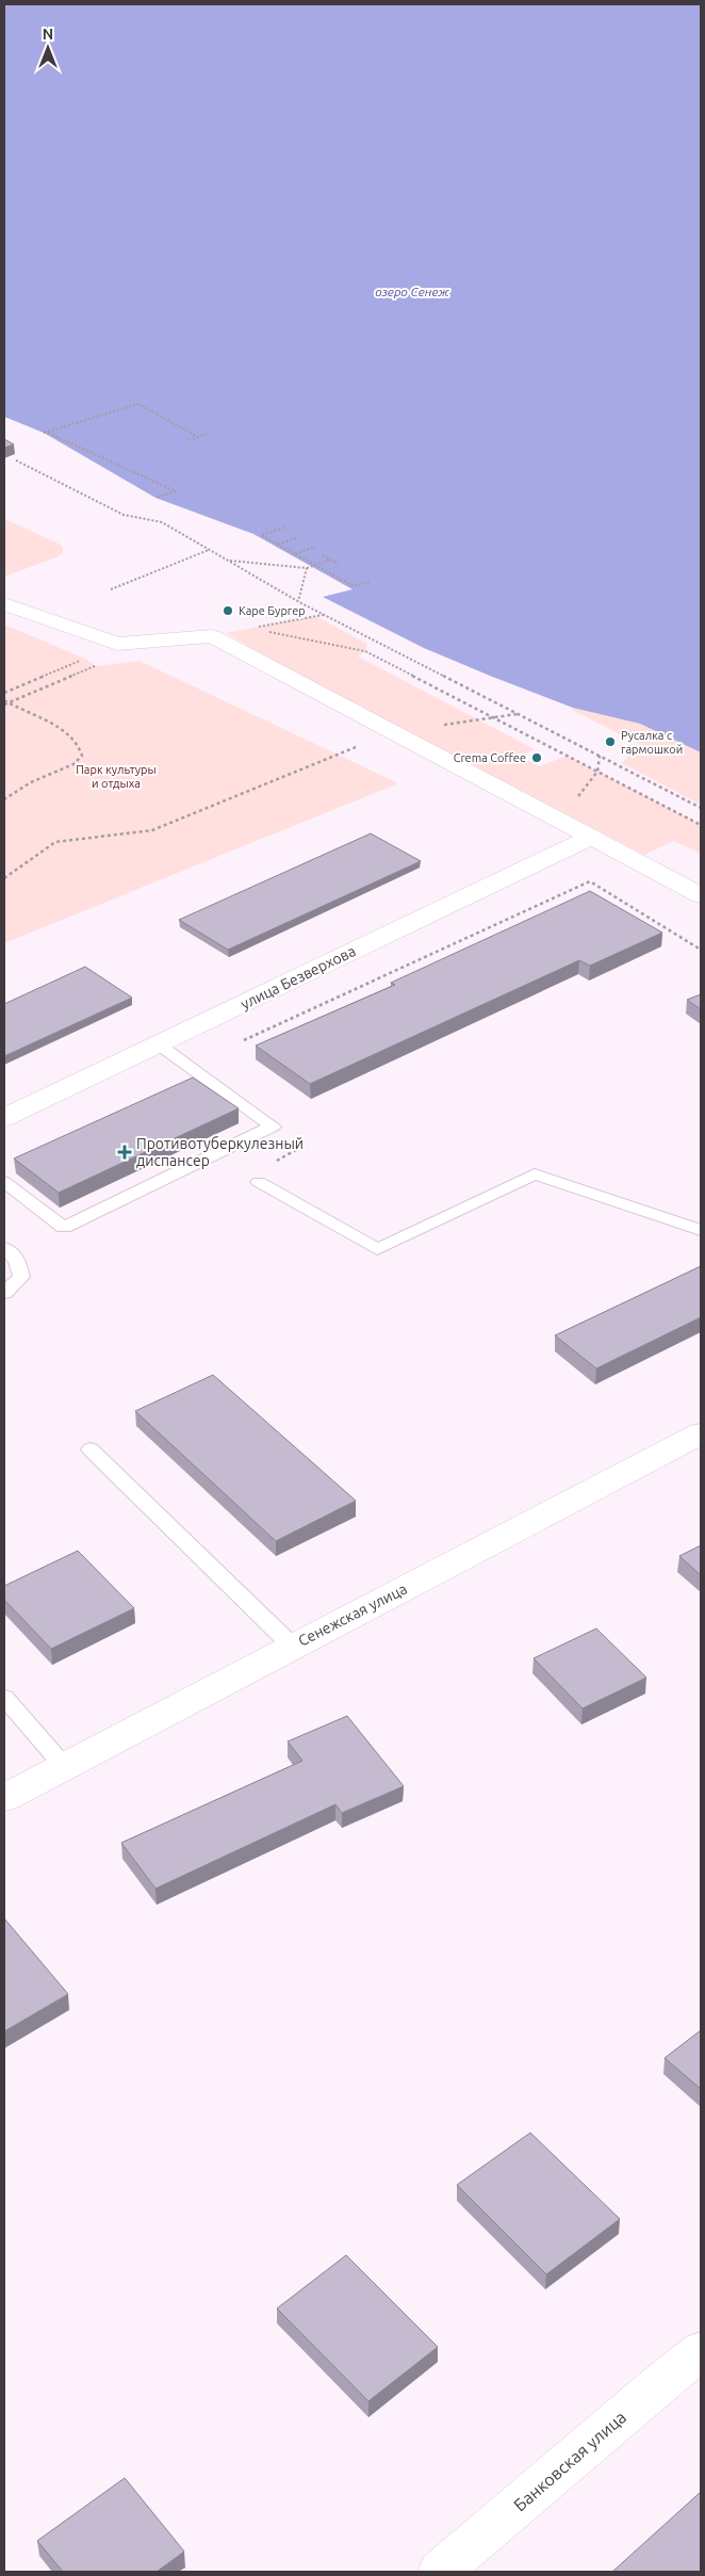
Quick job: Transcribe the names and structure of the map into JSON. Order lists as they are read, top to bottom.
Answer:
{
  "streets": {
    "street": ["улица Безверхова", "Сенежская улица", "Банковская улица"]
  },
  "water": ["озеро Сенеж"],
  "parks": ["Парк культуры и отдыха"],
  "places": {
    "other": ["Каре Бургер", "Русалка с гармошкой", "Crema Coffee"],
    "health": ["Противотуберкулезный диспансер"]
  },
  "north": "top"
}
